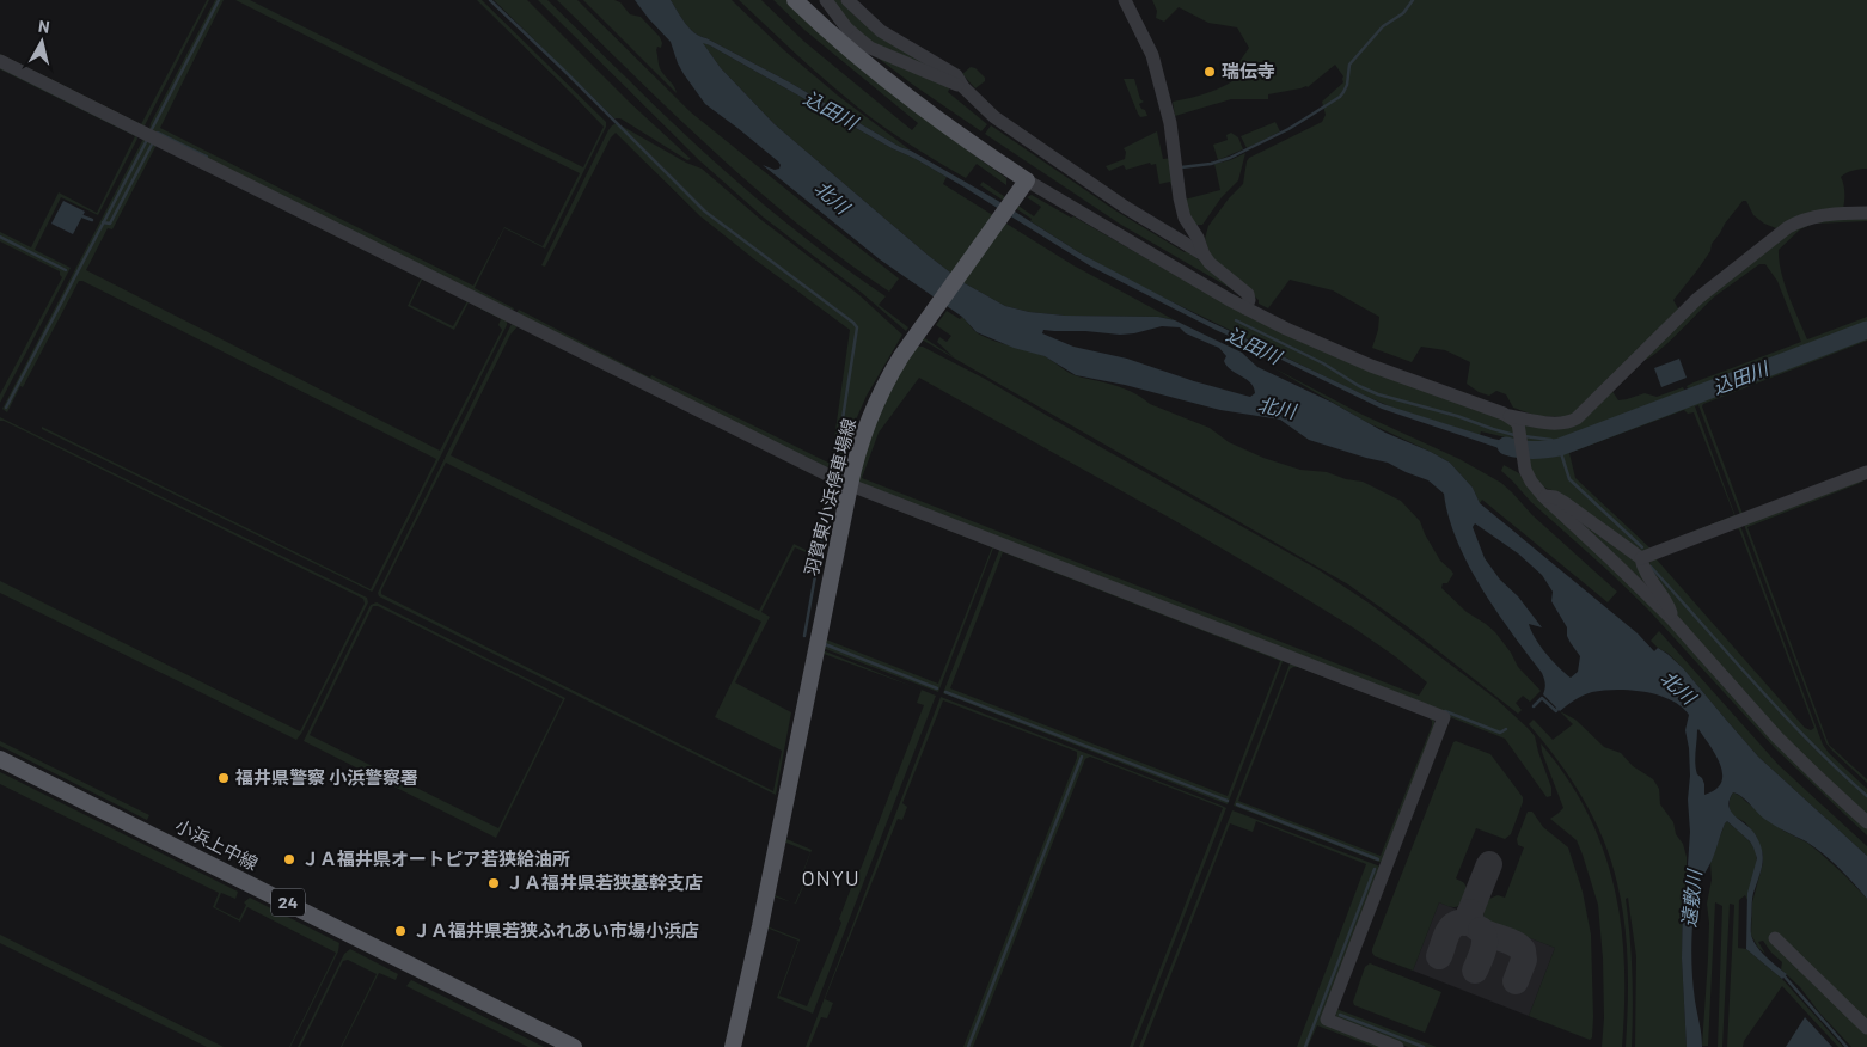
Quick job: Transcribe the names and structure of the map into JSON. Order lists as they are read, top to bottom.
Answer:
{
  "streets": {
    "main road": ["羽賀東小浜停車場線", "小浜上中線", "24"]
  },
  "districts": ["ONYU"],
  "water": ["込田川", "北川", "遠敷川"],
  "places": [
    "瑞伝寺",
    "福井県警察 小浜警察署",
    "ＪＡ福井県オートピア若狭給油所",
    "ＪＡ福井県若狭基幹支店",
    "ＪＡ福井県若狭ふれあい市場小浜店"
  ],
  "north": "top"
}
